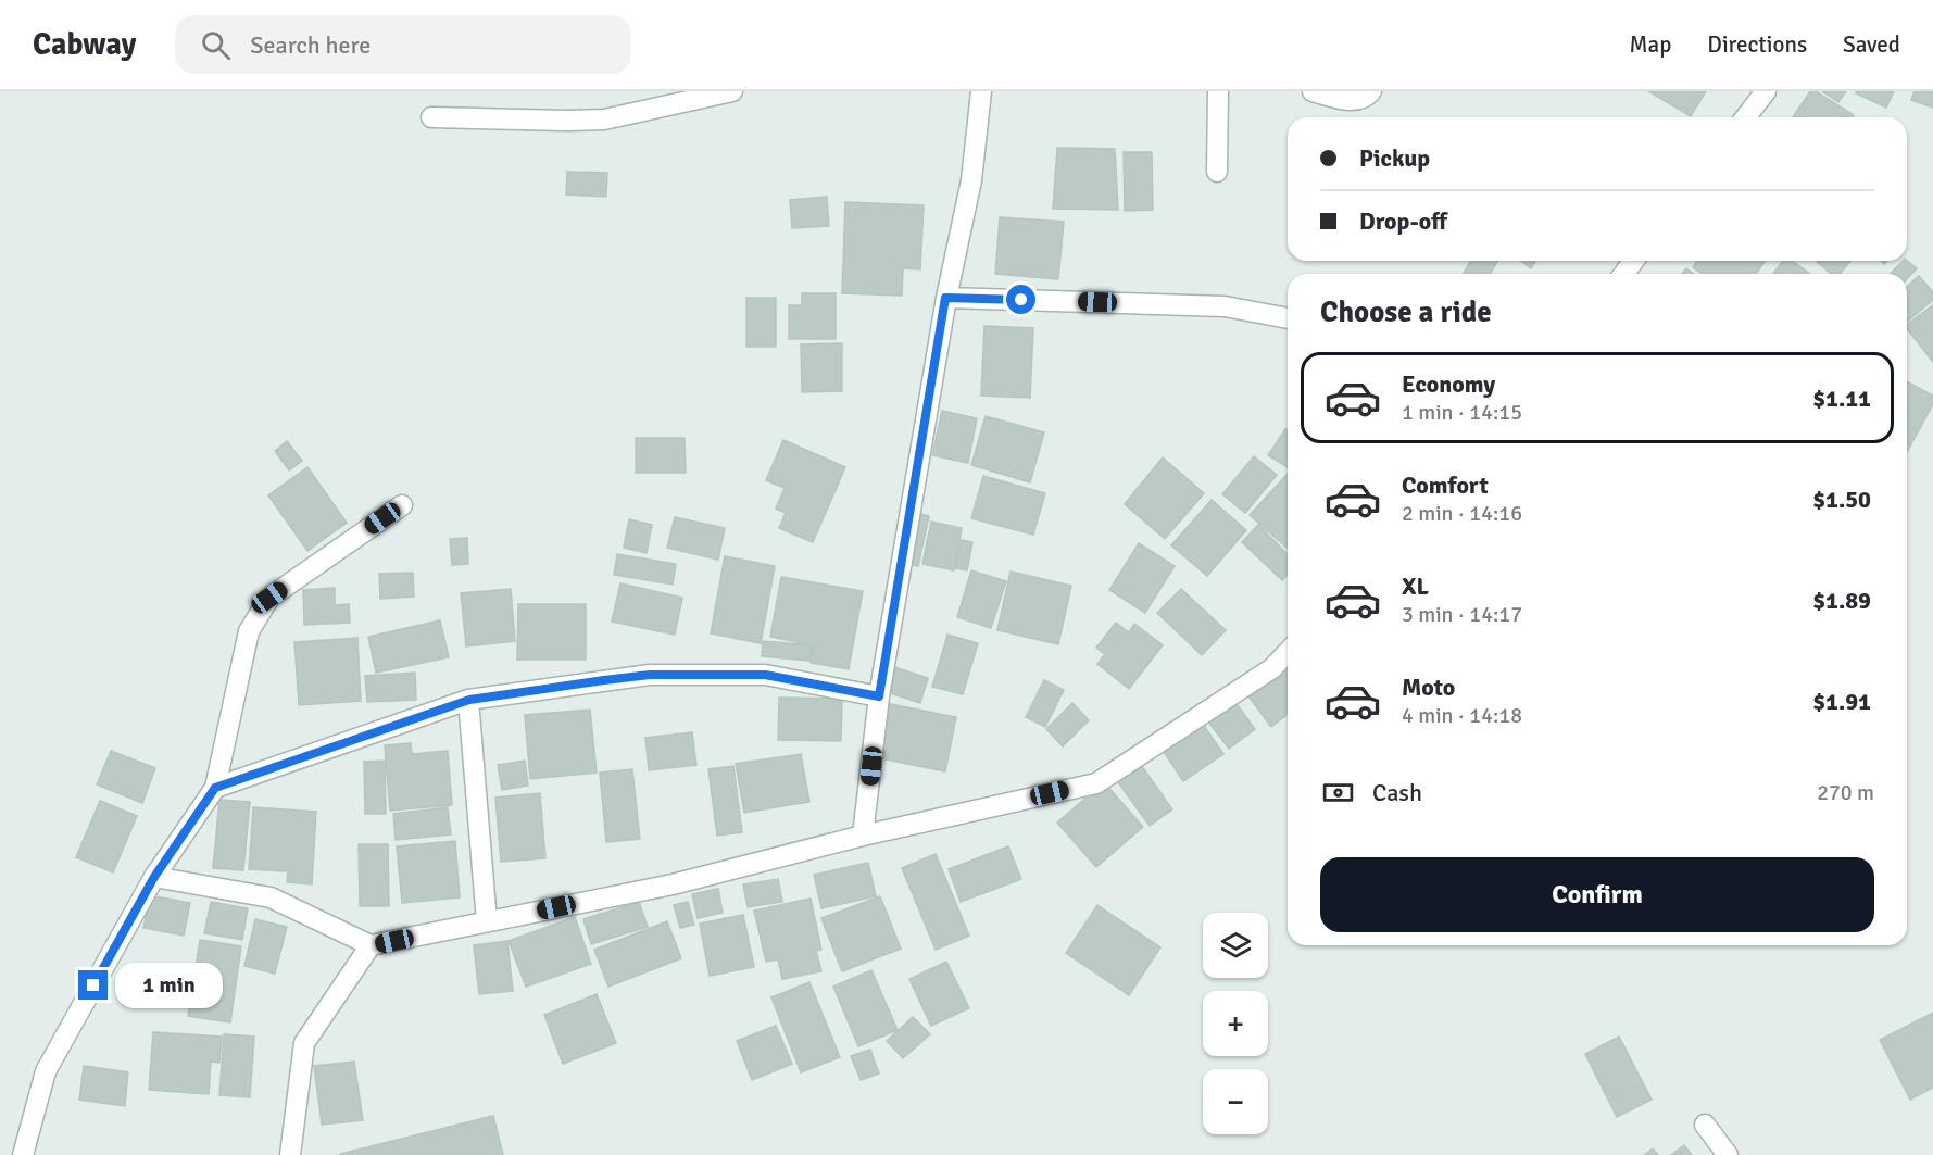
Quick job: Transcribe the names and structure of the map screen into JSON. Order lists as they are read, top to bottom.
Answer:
{
  "page": {
    "header": "Cabway",
    "search": "Search here",
    "nav": ["Map", "Directions", "Saved"],
    "banner": ["Pickup", "Drop-off"],
    "heading": "Choose a ride",
    "list": [
      {
        "name": "Economy",
        "note": "1 min · 14:15",
        "value": "$1.11"
      },
      {
        "name": "Comfort",
        "note": "2 min · 14:16",
        "value": "$1.50"
      },
      {
        "name": "XL",
        "note": "3 min · 14:17",
        "value": "$1.89"
      },
      {
        "name": "Moto",
        "note": "4 min · 14:18",
        "value": "$1.91"
      }
    ],
    "pay": ["Cash", "270 m"],
    "buttons": "Confirm",
    "map_buttons": ["+", "−"],
    "bubble": "1 min"
  }
}
